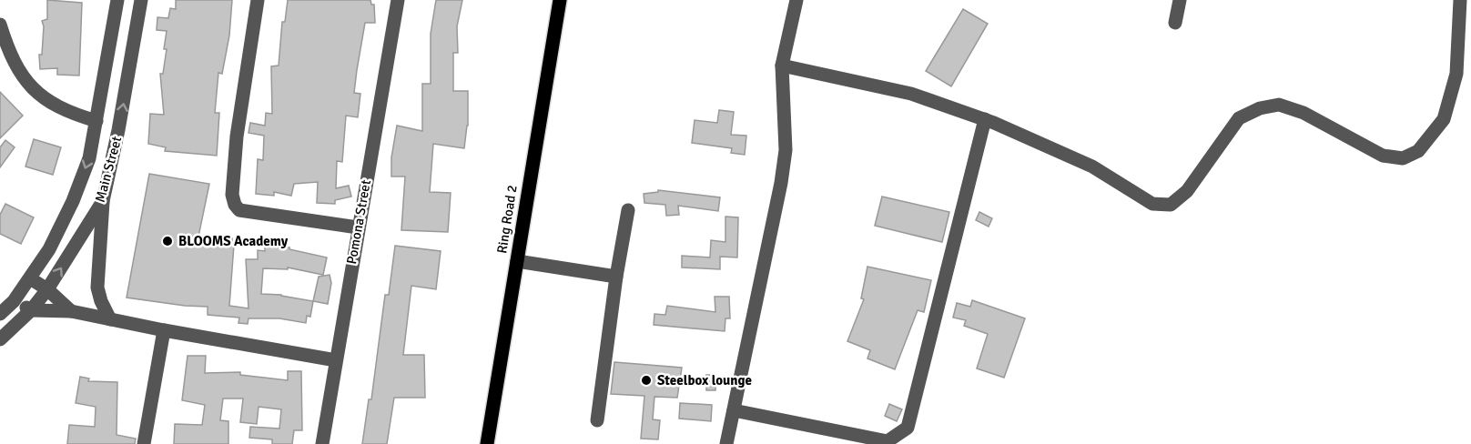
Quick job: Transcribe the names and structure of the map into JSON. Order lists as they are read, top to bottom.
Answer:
{
  "streets": {
    "main road": ["Ring Road 2"],
    "street": ["Main Street", "Pomona Street"]
  },
  "places": ["BLOOMS Academy", "Steelbox lounge"]
}
